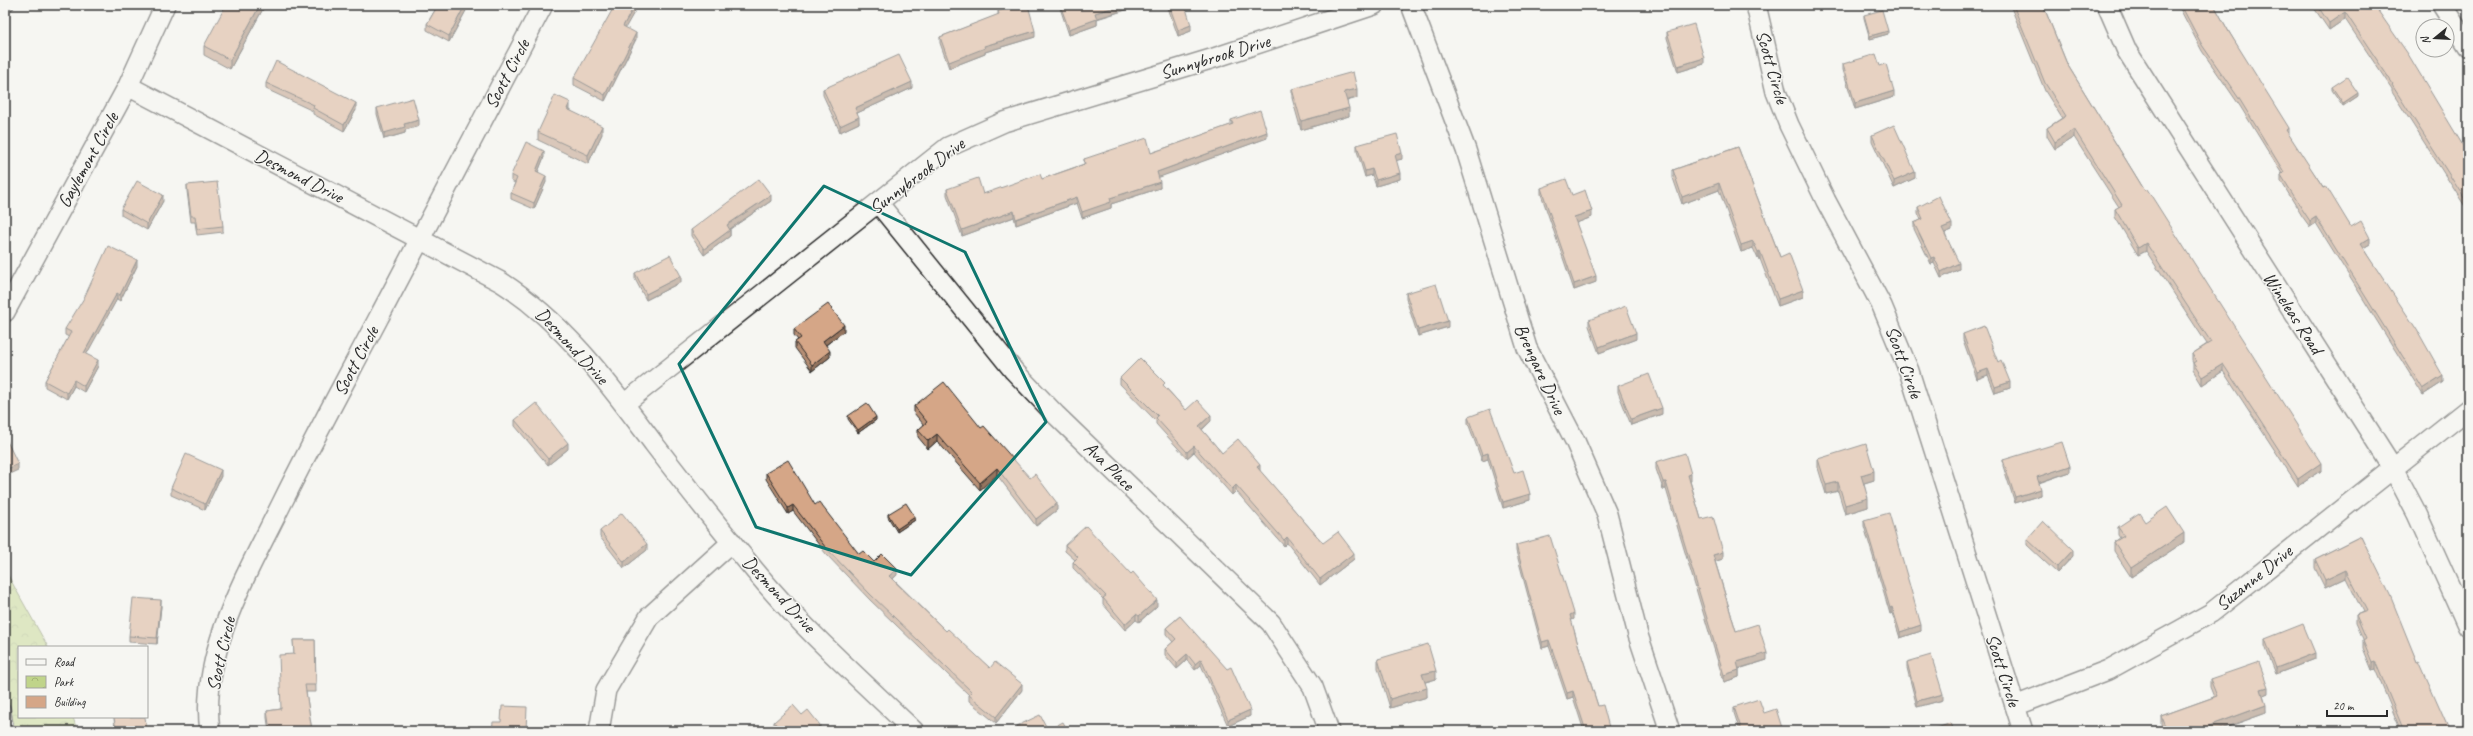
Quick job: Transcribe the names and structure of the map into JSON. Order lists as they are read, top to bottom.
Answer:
{
  "streets": {
    "street": [
      "Sunnybrook Drive",
      "Scott Circle",
      "Gaylemont Circle",
      "Desmond Drive",
      "Wineleas Road",
      "Brengare Drive",
      "Ava Place",
      "Suzanne Drive"
    ]
  },
  "crossings": [
    ["Sunnybrook Drive", "Desmond Drive"],
    ["Sunnybrook Drive", "Ava Place"],
    ["Scott Circle", "Desmond Drive"],
    ["Scott Circle", "Suzanne Drive"],
    ["Gaylemont Circle", "Desmond Drive"],
    ["Wineleas Road", "Suzanne Drive"]
  ],
  "legend": ["Road", "Park", "Building"],
  "scale_bar": "20 m",
  "north": "left"
}
